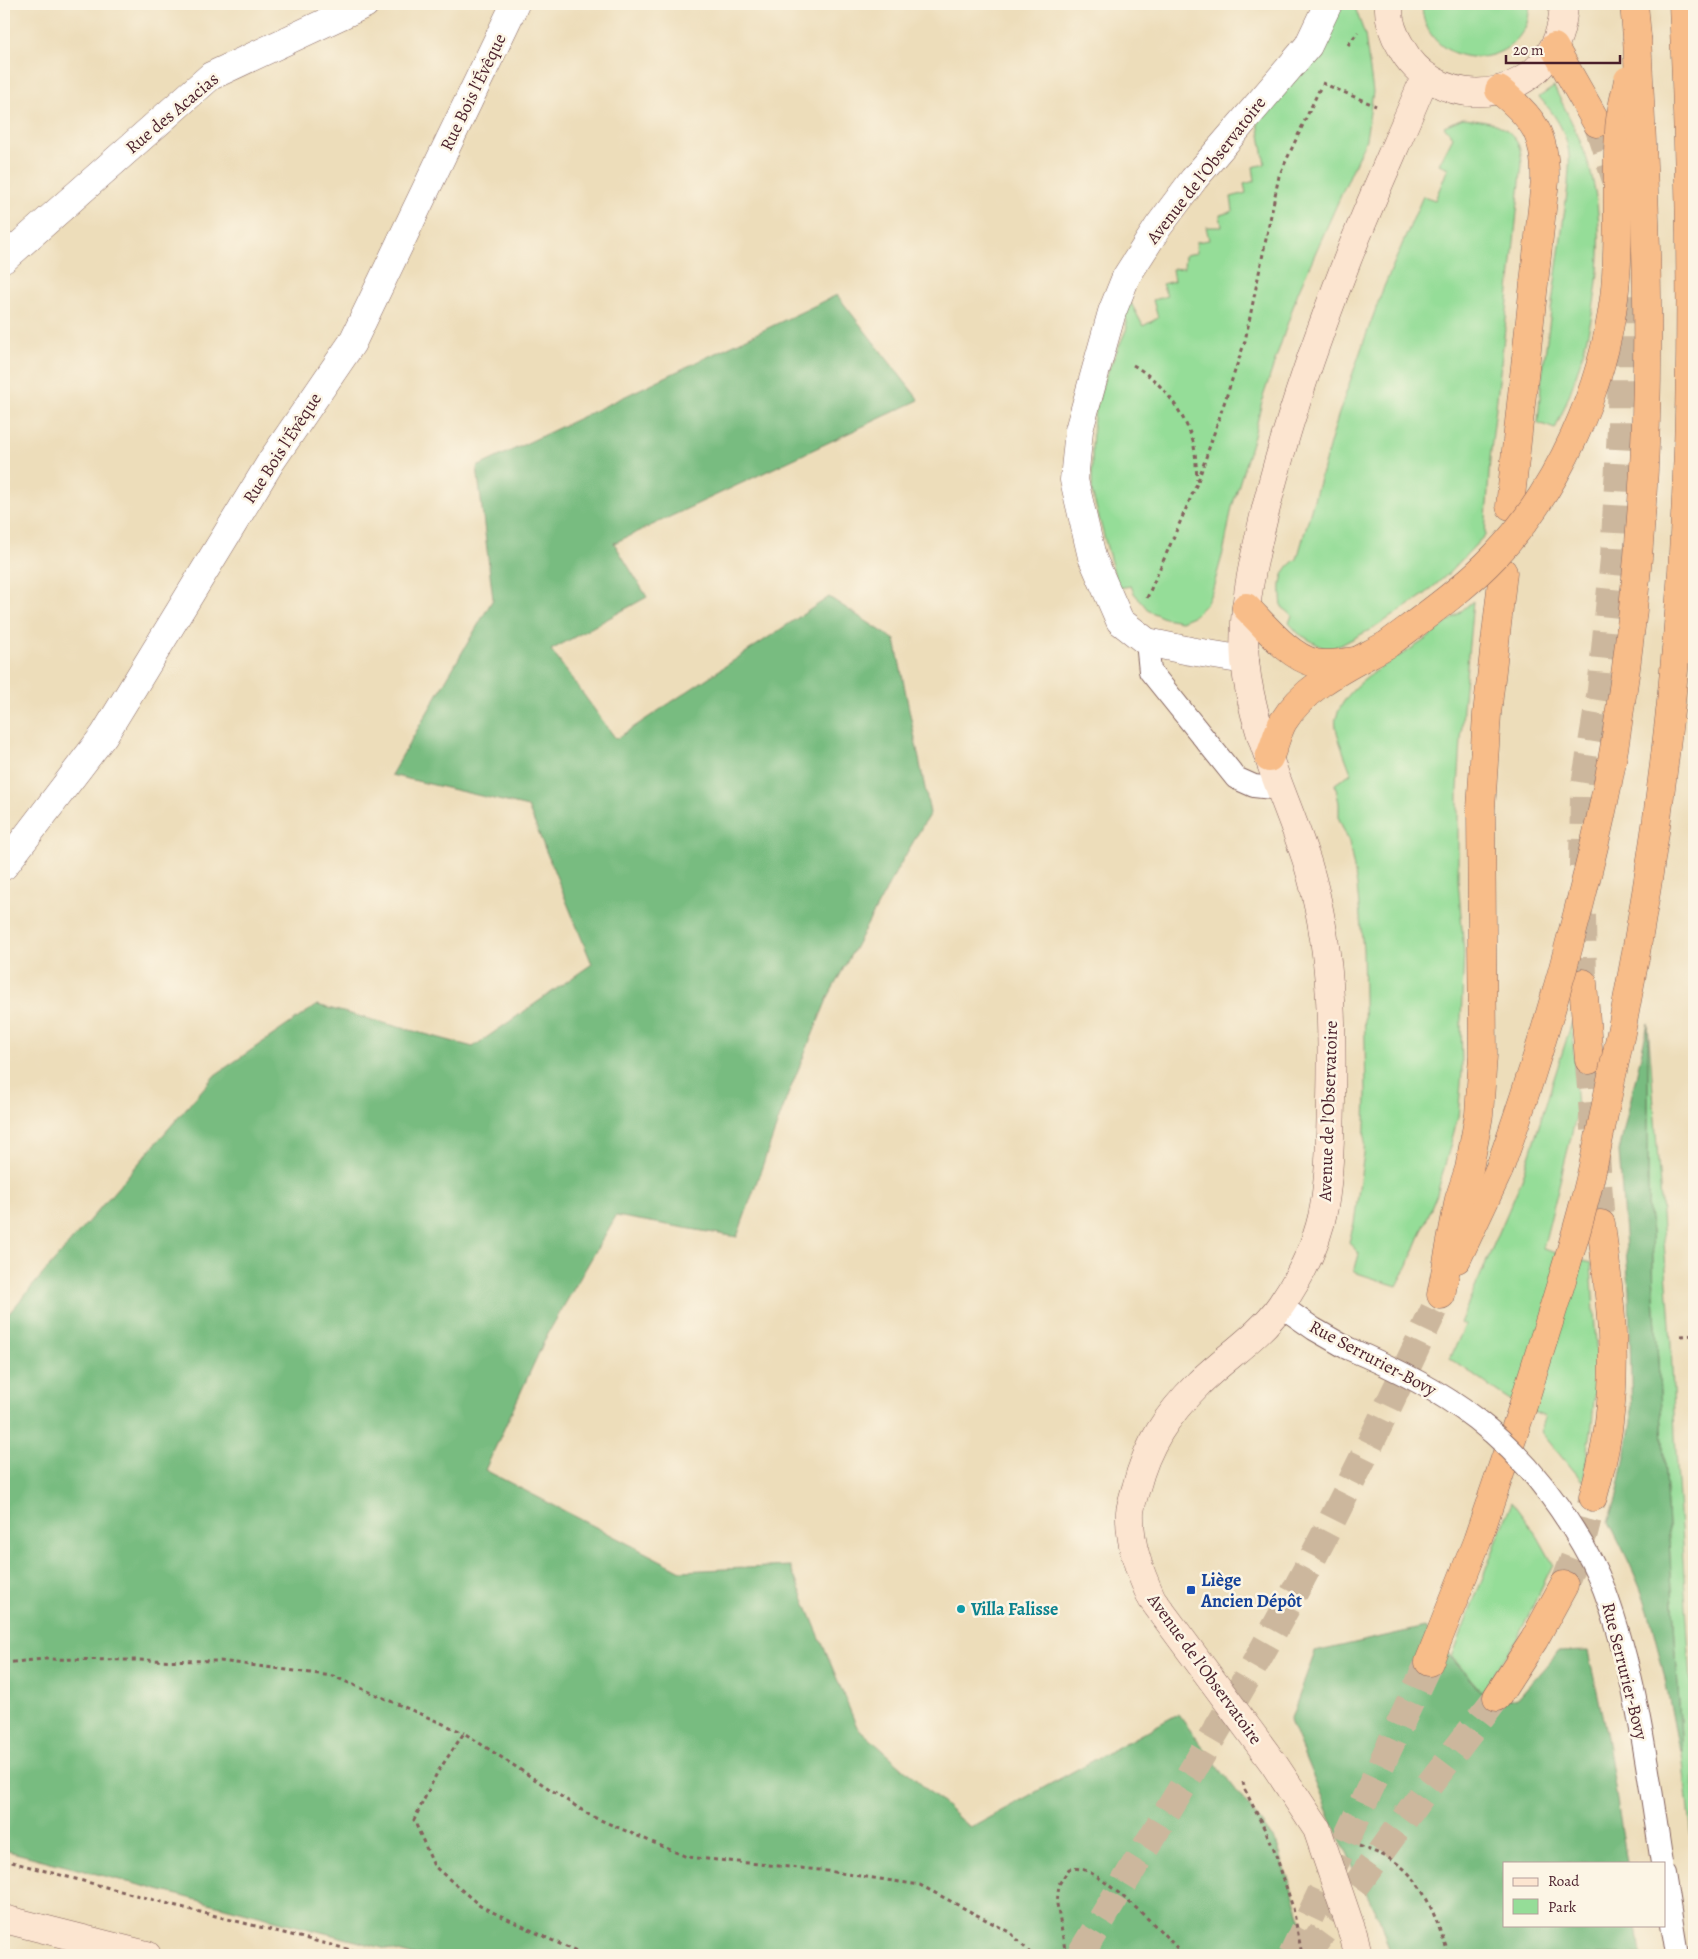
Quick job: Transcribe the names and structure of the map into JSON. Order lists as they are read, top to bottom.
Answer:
{
  "streets": {
    "street": ["Rue Bois l'Évêque", "Rue des Acacias", "Avenue de l'Observatoire"],
    "lane": ["Rue Serrurier-Bovy"]
  },
  "crossings": [
    ["Avenue de l'Observatoire", "Rue Serrurier-Bovy"]
  ],
  "places": {
    "transit": ["Liège Ancien Dépôt"],
    "other": ["Villa Falisse"]
  },
  "legend": ["Road", "Park"],
  "scale_bar": "20 m"
}
